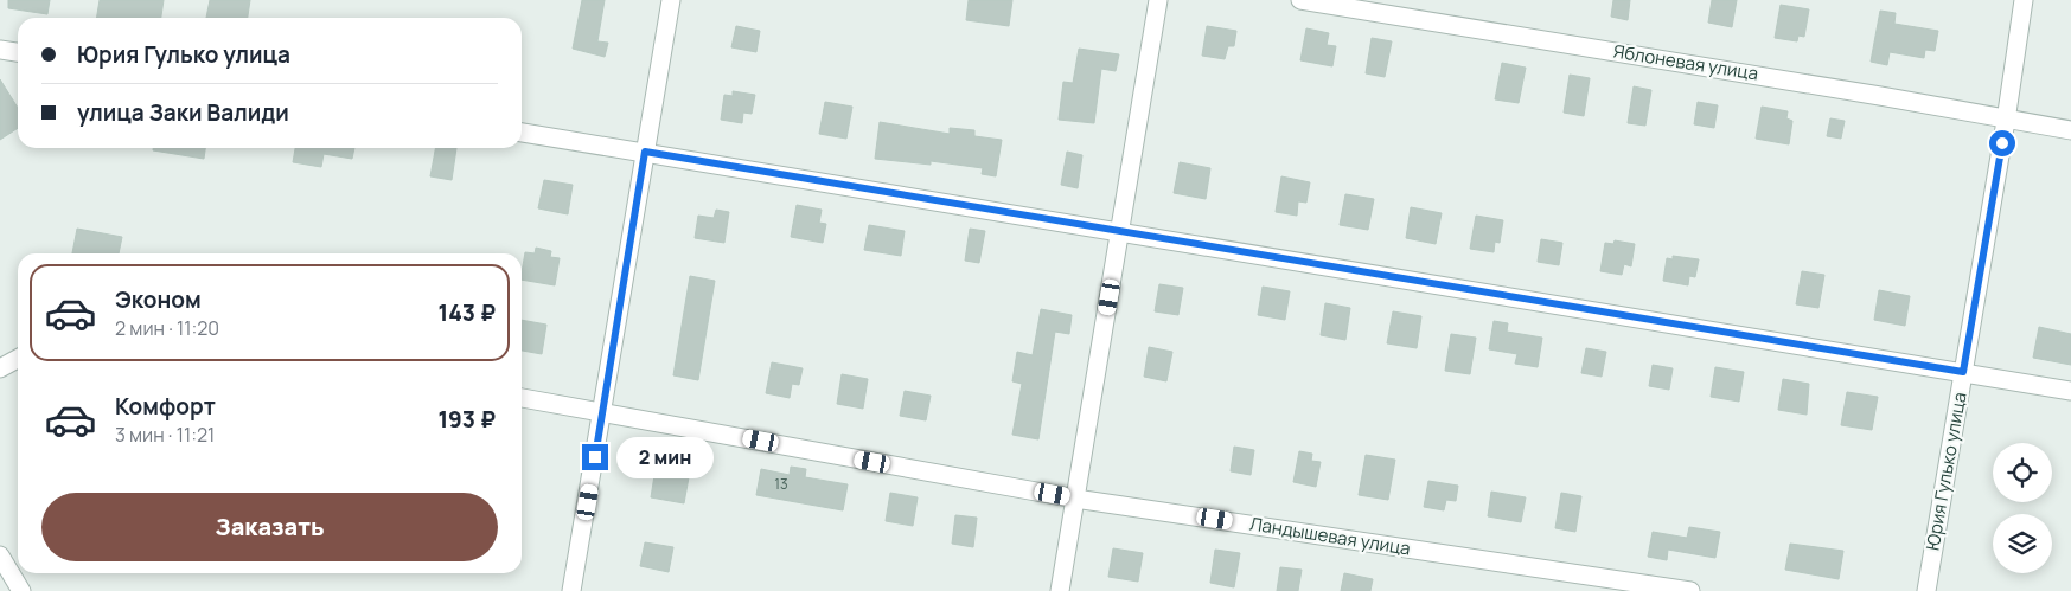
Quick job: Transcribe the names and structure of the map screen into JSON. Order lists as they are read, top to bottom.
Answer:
{
  "streets": {
    "street": ["Яблоневая улица", "Юрия Гулько улица", "Ландышевая улица"]
  },
  "crossings": [
    ["Яблоневая улица", "Юрия Гулько улица"]
  ],
  "house_numbers": ["13"],
  "page": {
    "banner": ["Юрия Гулько улица", "улица Заки Валиди"],
    "list": [
      {
        "name": "Эконом",
        "note": "2 мин · 11:20",
        "value": "143 ₽"
      },
      {
        "name": "Комфорт",
        "note": "3 мин · 11:21",
        "value": "193 ₽"
      }
    ],
    "bubble": "2 мин",
    "buttons": "Заказать"
  }
}
